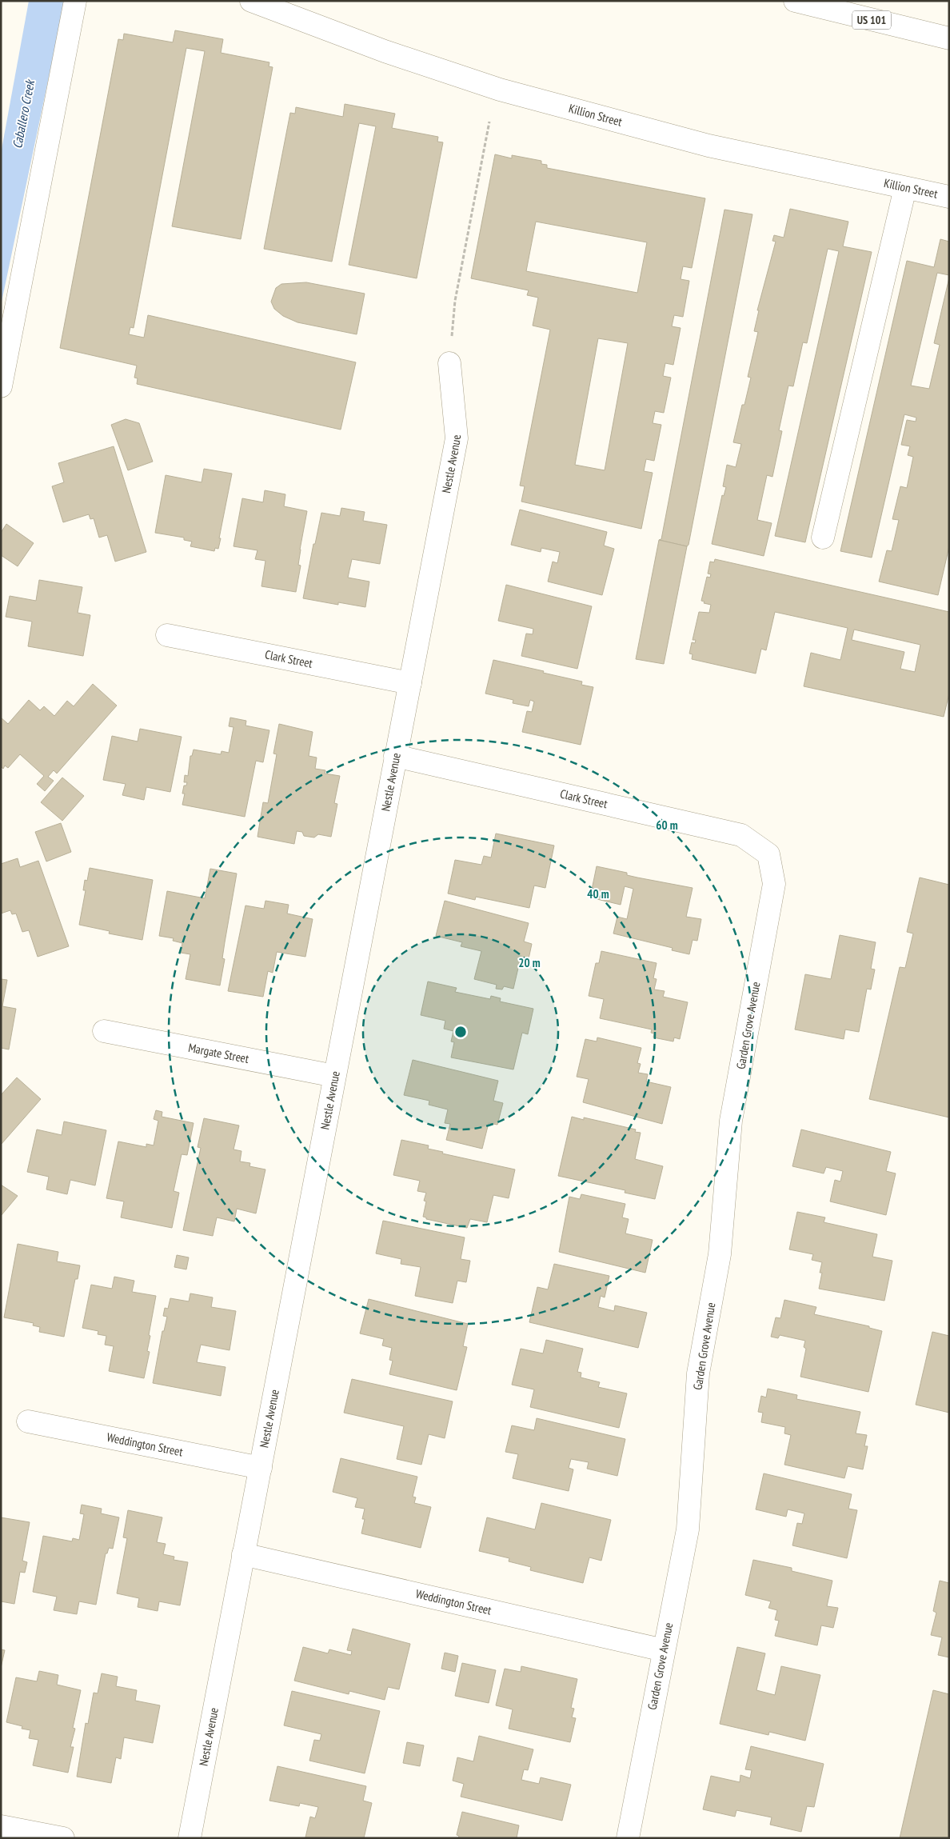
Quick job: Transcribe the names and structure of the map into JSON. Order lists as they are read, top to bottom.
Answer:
{
  "streets": {
    "main road": [
      "US 101",
      "Killion Street",
      "Nestle Avenue",
      "Clark Street",
      "Garden Grove Avenue",
      "Margate Street",
      "Weddington Street"
    ]
  },
  "crossings": [
    ["Nestle Avenue", "Clark Street"],
    ["Nestle Avenue", "Margate Street"],
    ["Nestle Avenue", "Weddington Street"],
    ["Clark Street", "Garden Grove Avenue"],
    ["Garden Grove Avenue", "Weddington Street"]
  ],
  "water": ["Caballero Creek"],
  "rings": ["60 m", "40 m", "20 m"]
}
